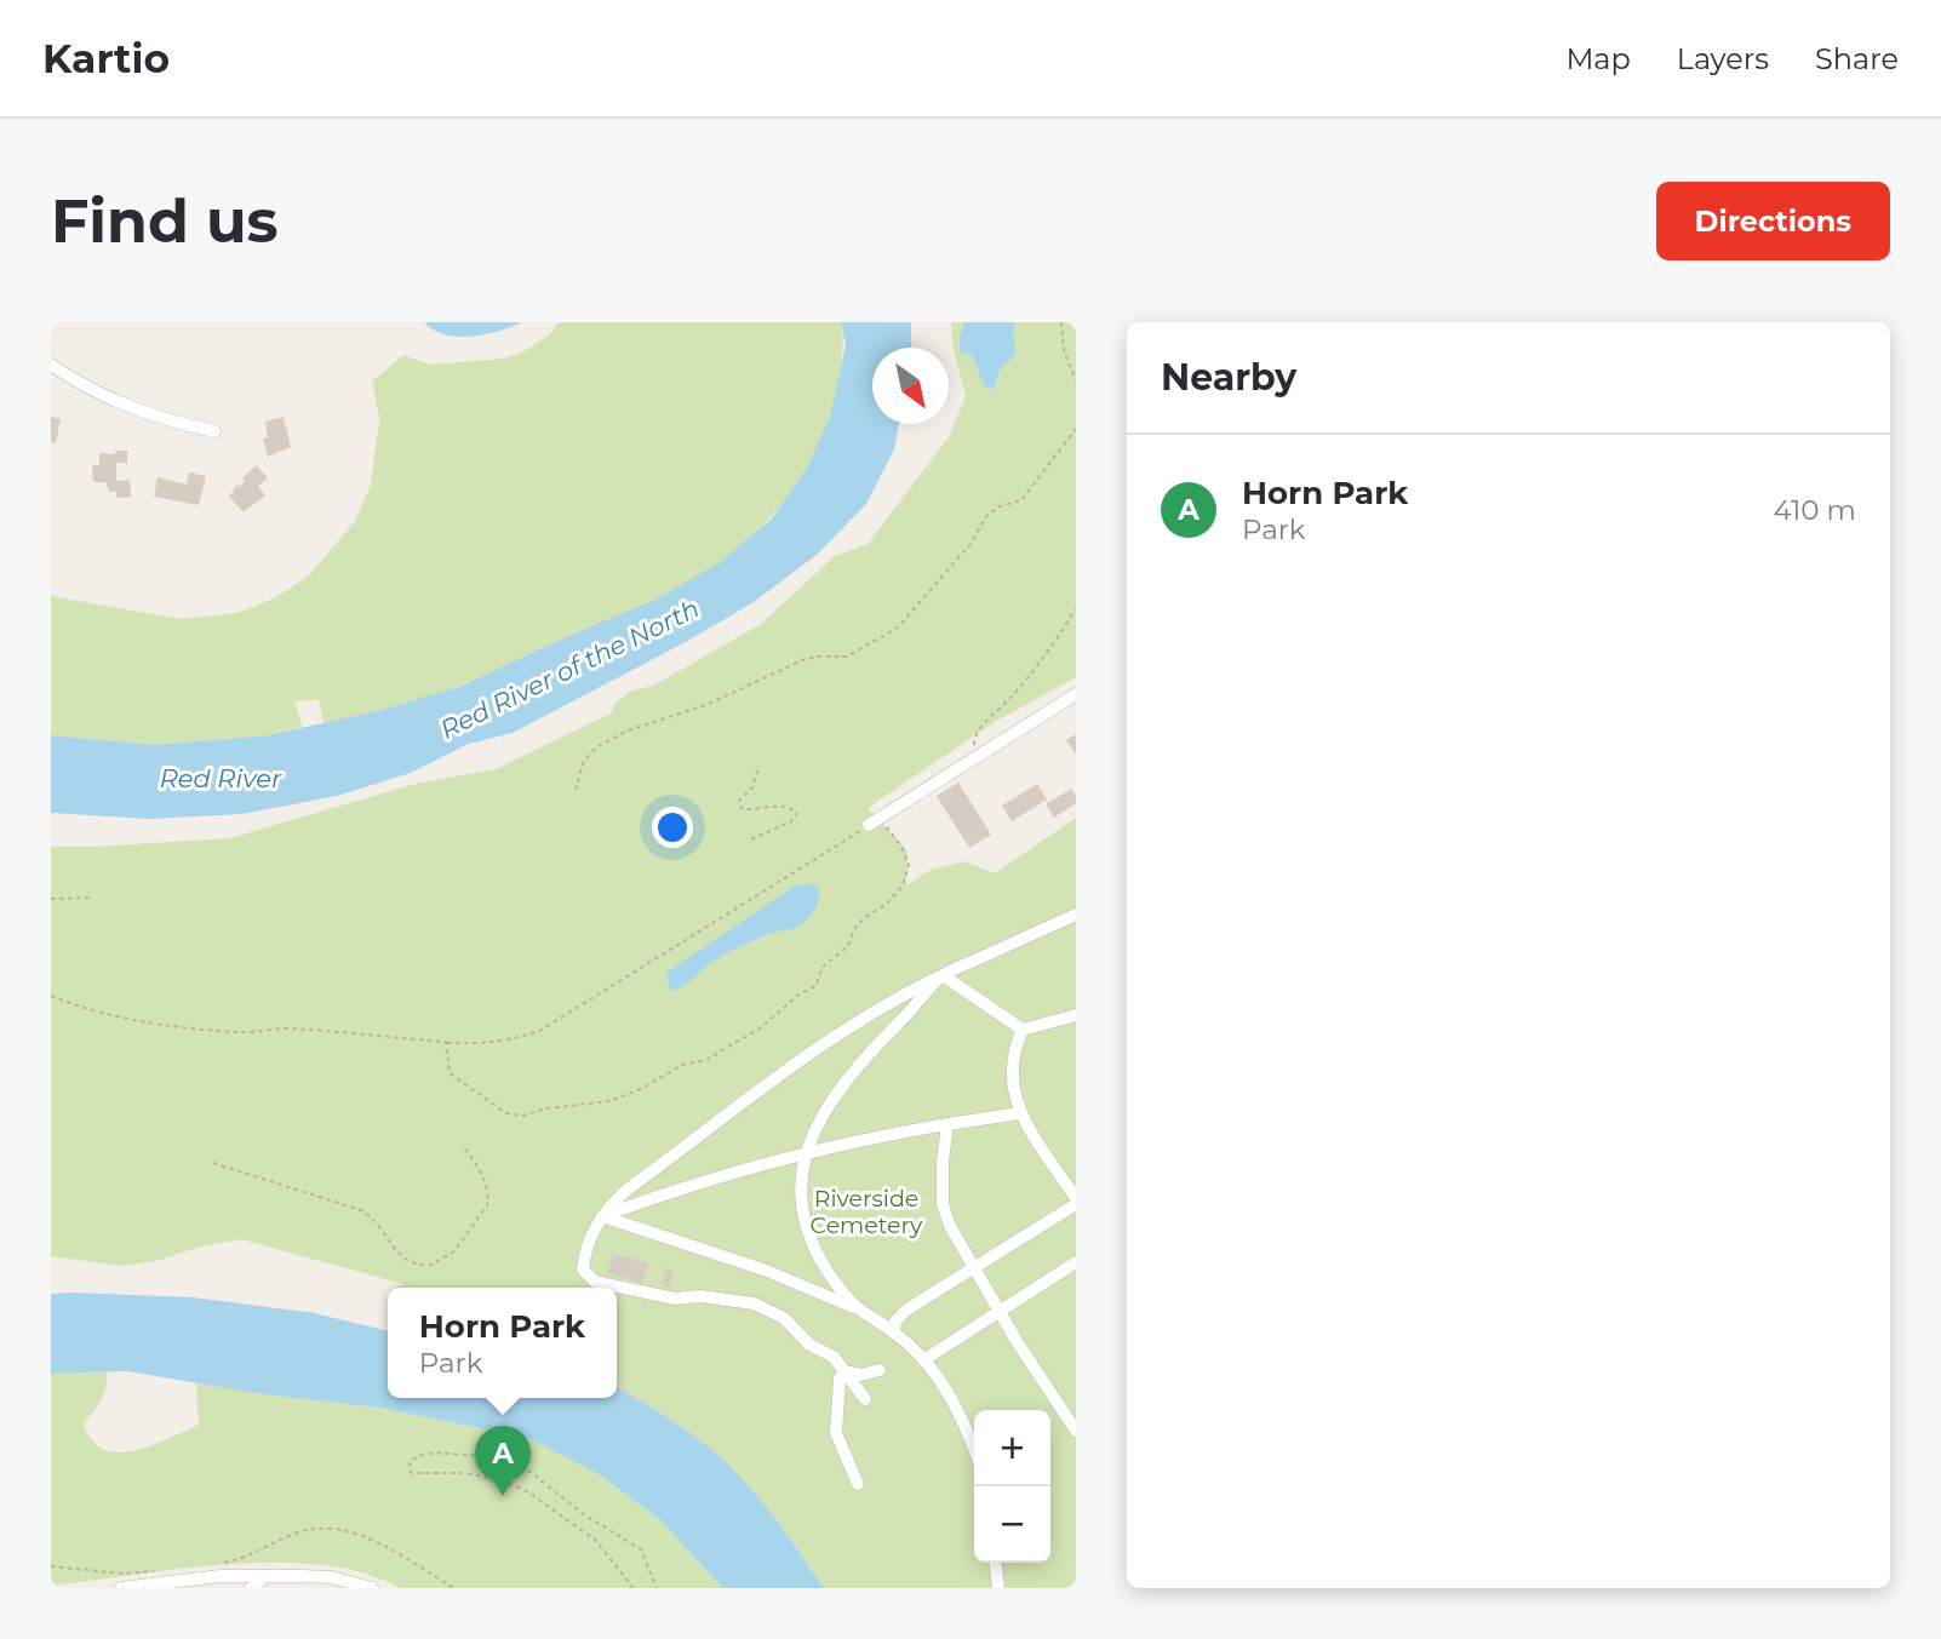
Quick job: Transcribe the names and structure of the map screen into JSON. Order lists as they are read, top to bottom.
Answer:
{
  "water": ["Red River of the North", "Red River"],
  "parks": ["Riverside Cemetery"],
  "north": "bottom right",
  "page": {
    "header": "Kartio",
    "nav": ["Map", "Layers", "Share"],
    "buttons": "Directions",
    "title": "Find us",
    "heading": "Nearby",
    "list": [
      {
        "mark": "A",
        "name": "Horn Park",
        "note": "Park",
        "value": "410 m"
      }
    ],
    "popup": ["Horn Park", "Park"],
    "map_buttons": ["+", "−"],
    "pins": "A"
  }
}
